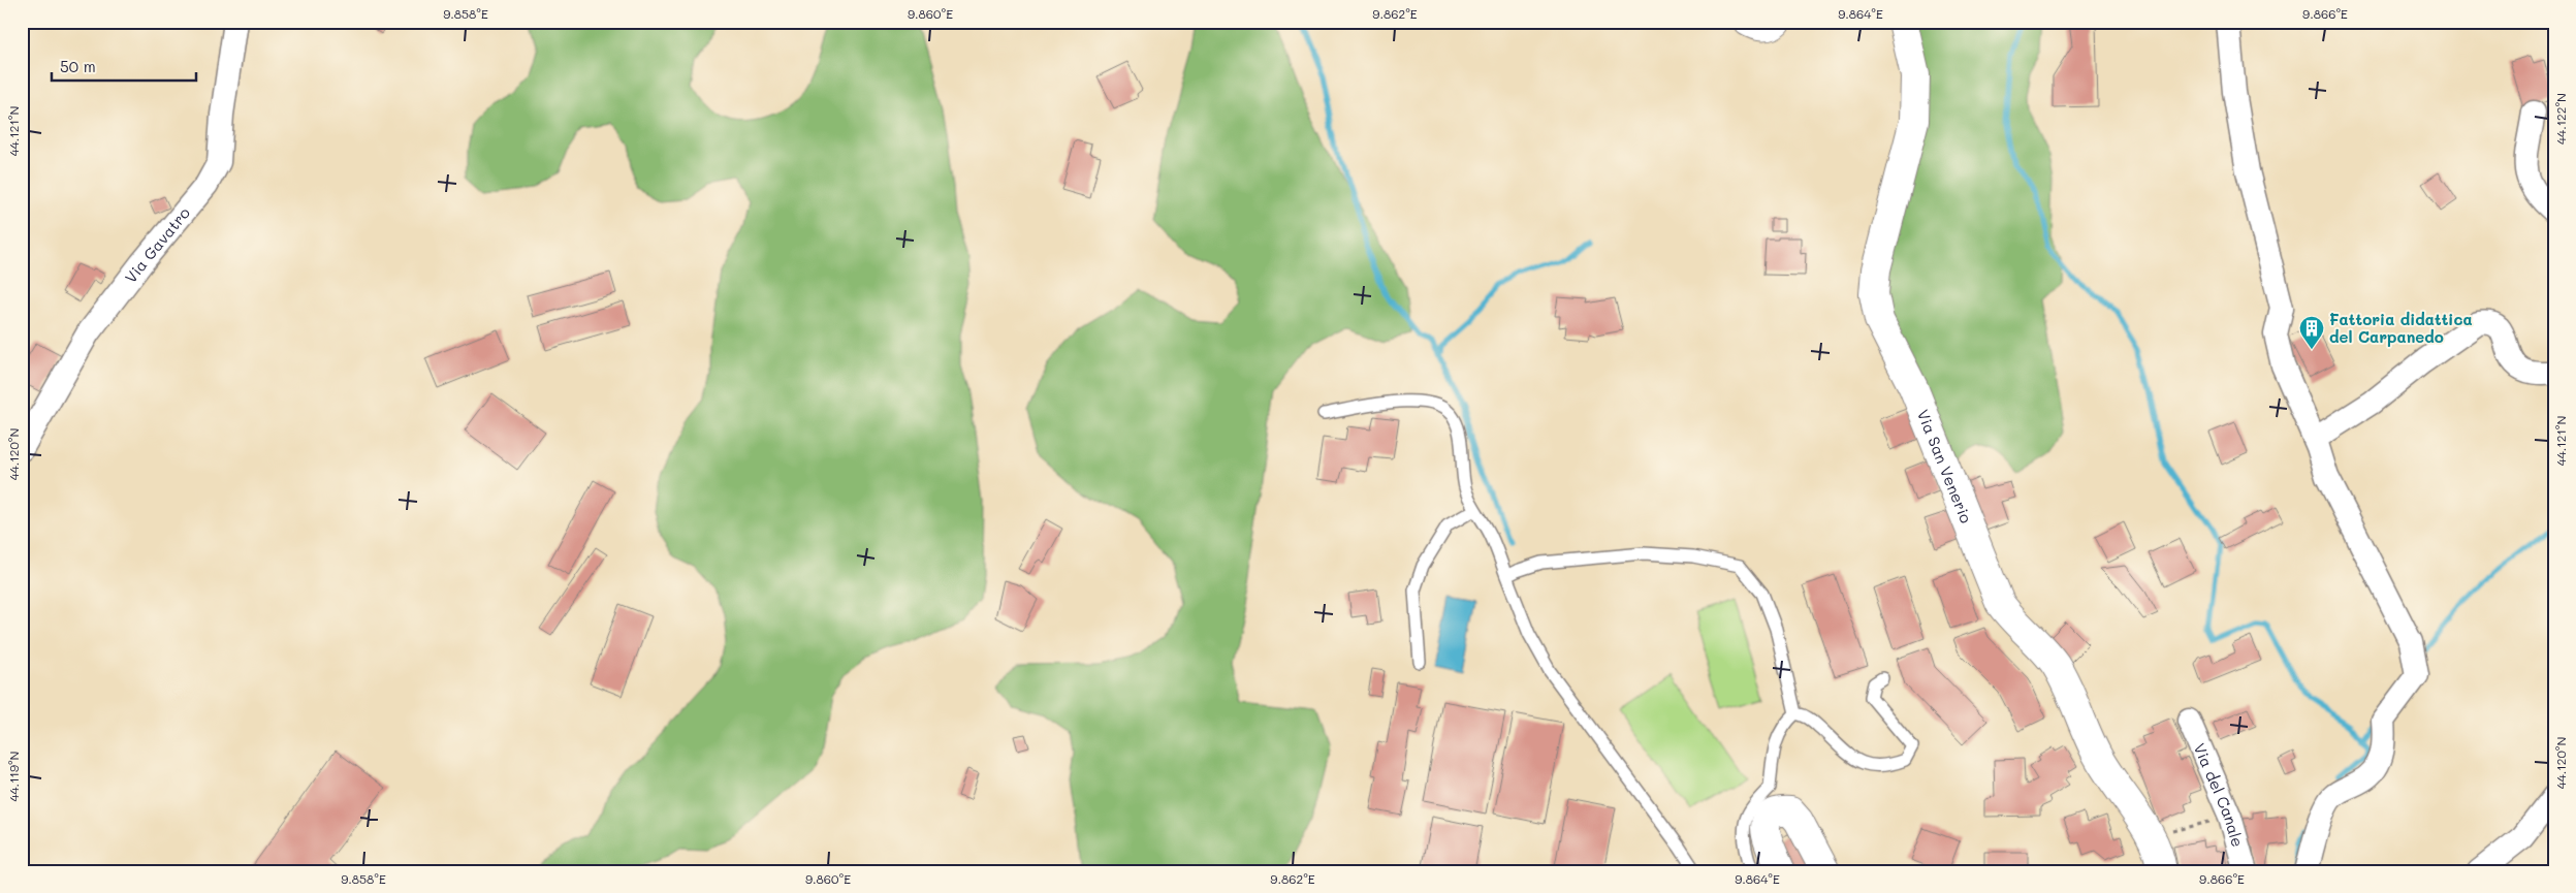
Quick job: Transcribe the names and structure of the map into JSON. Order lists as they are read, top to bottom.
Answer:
{
  "streets": {
    "street": ["Via Gavatro", "Via San Venerio", "Via del Canale"]
  },
  "places": {
    "building": ["Fattoria didattica del Carpanedo"]
  },
  "scale_bar": "50 m",
  "coordinates": [
    "9.858°E",
    "9.860°E",
    "9.862°E",
    "9.864°E",
    "9.866°E",
    "44.122°N",
    "44.121°N",
    "44.120°N",
    "44.119°N"
  ]
}
